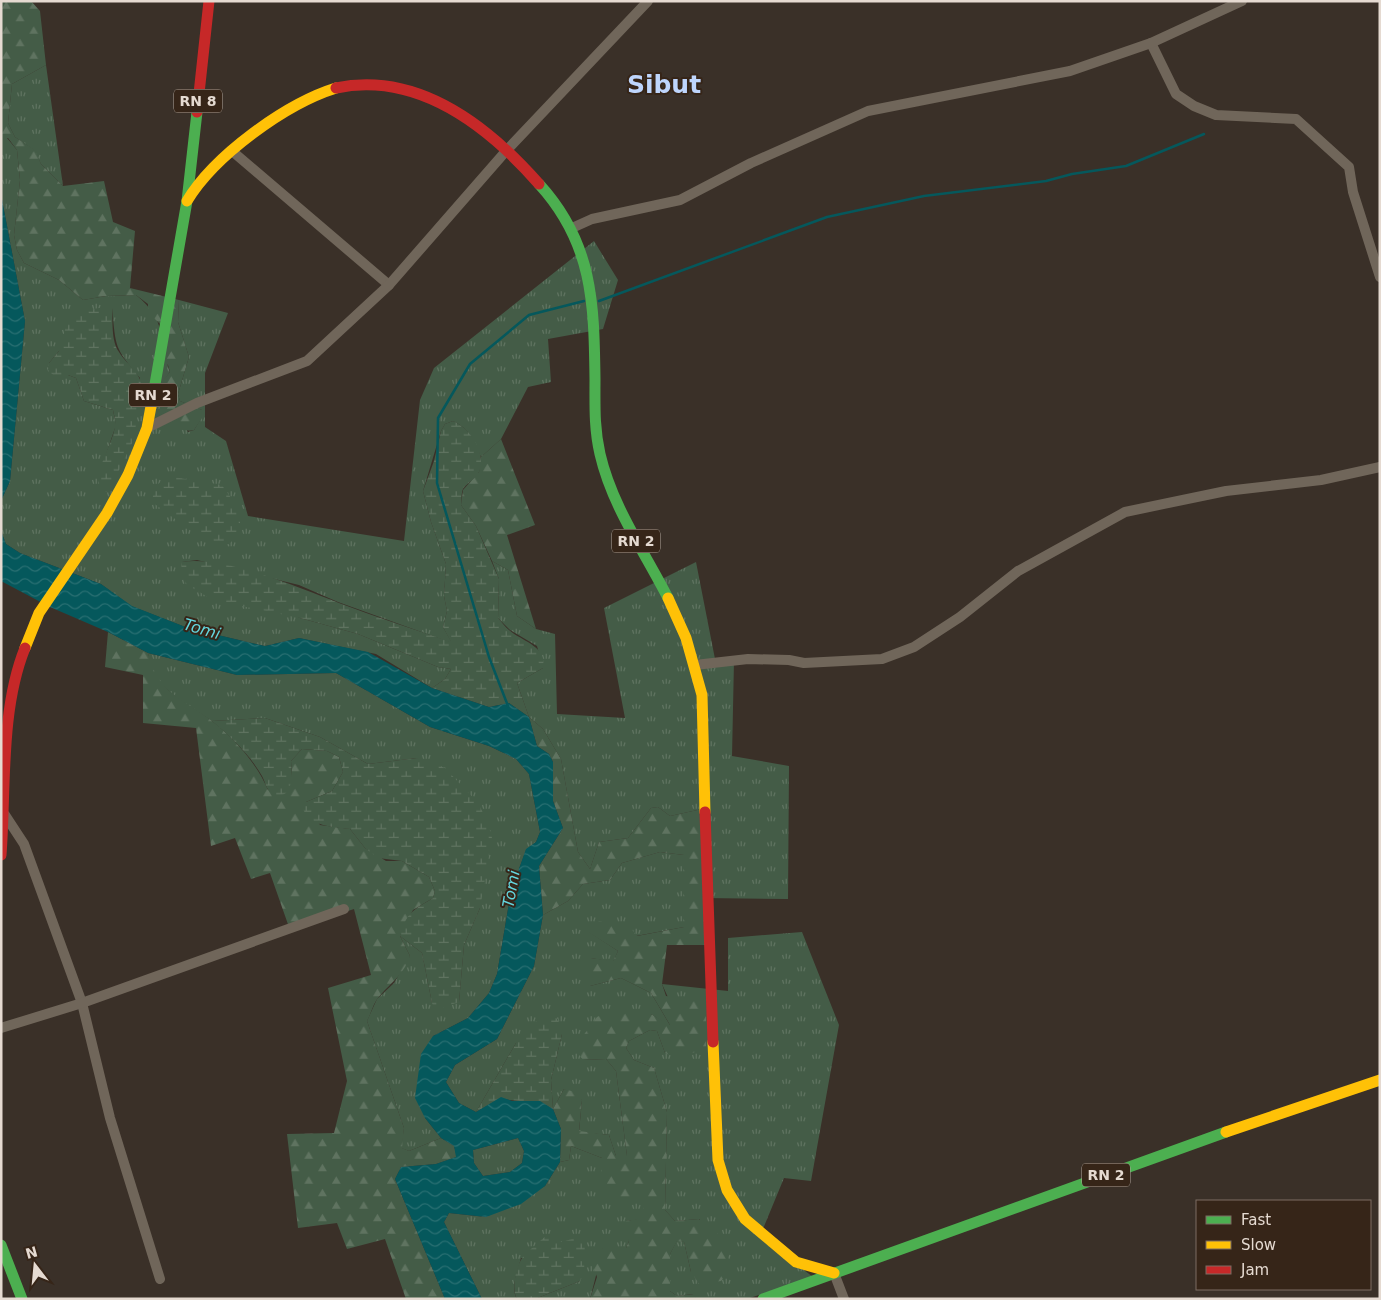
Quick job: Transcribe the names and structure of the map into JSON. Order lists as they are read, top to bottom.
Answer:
{
  "streets": {
    "main road": ["RN 8", "RN 2"]
  },
  "crossings": [
    ["RN 8", "RN 2"]
  ],
  "districts": ["Sibut"],
  "water": ["Tomi"],
  "legend": ["Fast", "Slow", "Jam"],
  "north": "top"
}
